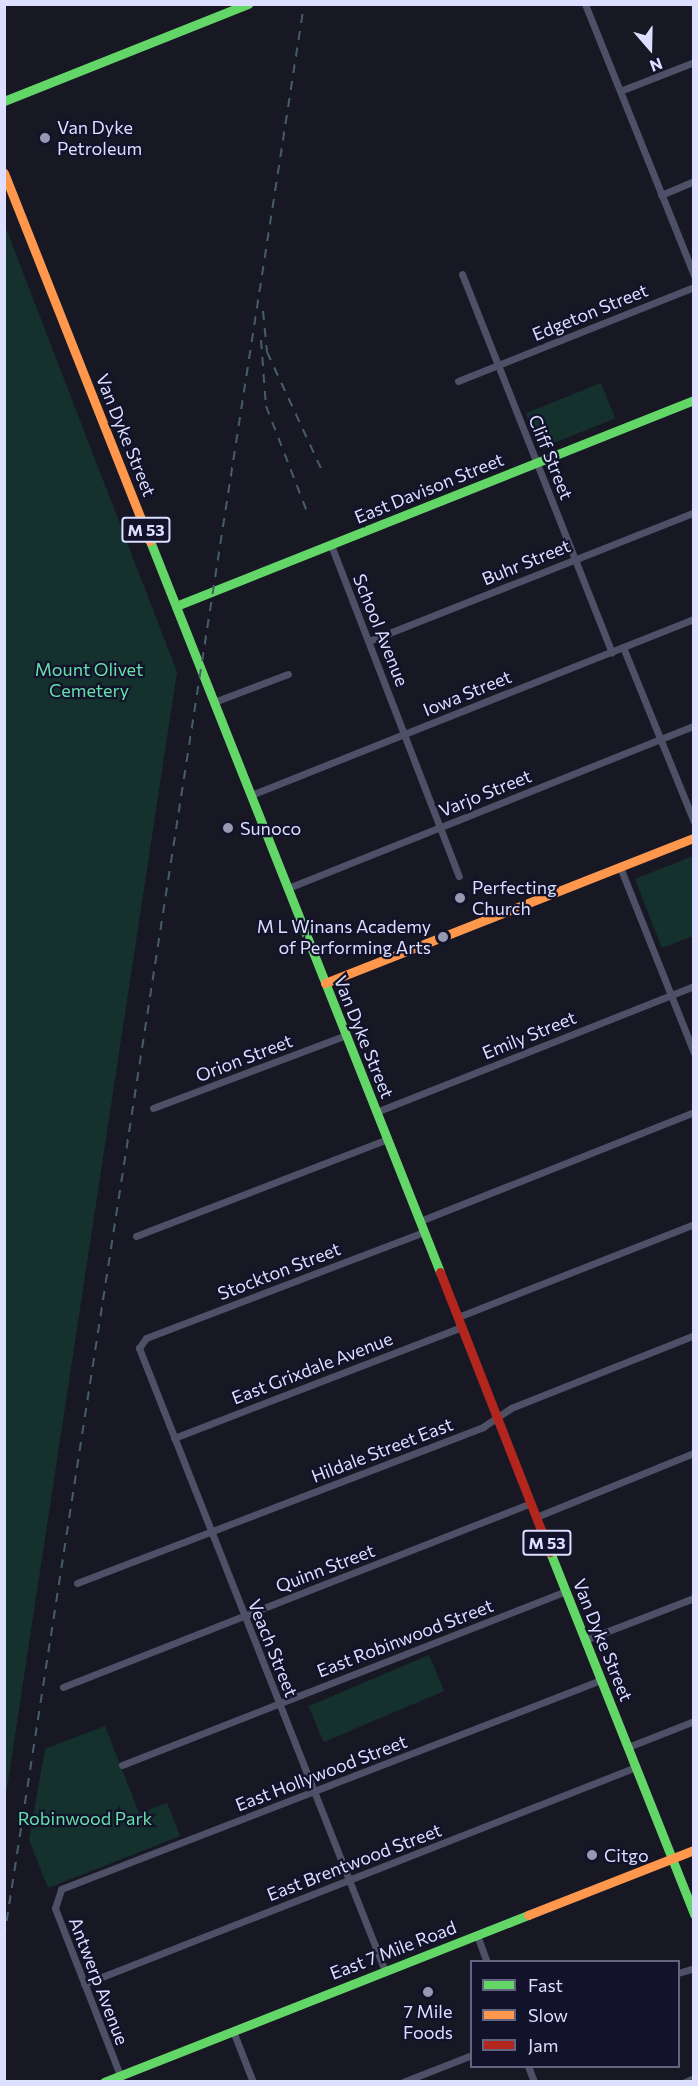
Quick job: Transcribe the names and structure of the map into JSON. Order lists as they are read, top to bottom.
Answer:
{
  "streets": {
    "main road": [
      "Van Dyke Street",
      "East Davison Street",
      "M 53",
      "East 7 Mile Road"
    ],
    "street": [
      "Edgeton Street",
      "Cliff Street",
      "Buhr Street",
      "School Avenue",
      "Iowa Street",
      "Varjo Street",
      "Emily Street",
      "Orion Street",
      "Stockton Street",
      "East Grixdale Avenue",
      "Hildale Street East",
      "Quinn Street",
      "East Robinwood Street",
      "Veach Street",
      "East Hollywood Street",
      "East Brentwood Street",
      "Antwerp Avenue"
    ]
  },
  "crossings": [
    ["Edgeton Street", "Cliff Street"],
    ["Van Dyke Street", "East Davison Street"],
    ["Van Dyke Street", "Iowa Street"],
    ["Van Dyke Street", "Varjo Street"],
    ["Van Dyke Street", "Emily Street"],
    ["Van Dyke Street", "Orion Street"],
    ["Van Dyke Street", "Stockton Street"],
    ["Van Dyke Street", "East Grixdale Avenue"],
    ["Van Dyke Street", "Hildale Street East"],
    ["Van Dyke Street", "Quinn Street"],
    ["Van Dyke Street", "East Robinwood Street"],
    ["Van Dyke Street", "East Hollywood Street"],
    ["Van Dyke Street", "East Brentwood Street"],
    ["Van Dyke Street", "East 7 Mile Road"],
    ["Cliff Street", "East Davison Street"],
    ["Cliff Street", "Buhr Street"],
    ["Cliff Street", "Iowa Street"],
    ["East Davison Street", "School Avenue"],
    ["Buhr Street", "School Avenue"],
    ["School Avenue", "Iowa Street"],
    ["School Avenue", "Varjo Street"],
    ["Stockton Street", "Veach Street"],
    ["East Grixdale Avenue", "Veach Street"],
    ["Hildale Street East", "Veach Street"],
    ["Quinn Street", "Veach Street"],
    ["East Robinwood Street", "Veach Street"],
    ["Veach Street", "East Hollywood Street"],
    ["Veach Street", "East Brentwood Street"],
    ["Veach Street", "East 7 Mile Road"],
    ["East Hollywood Street", "Antwerp Avenue"],
    ["East Brentwood Street", "Antwerp Avenue"],
    ["East 7 Mile Road", "Antwerp Avenue"]
  ],
  "parks": ["Mount Olivet Cemetery", "Robinwood Park"],
  "places": [
    "Van Dyke Petroleum",
    "Sunoco",
    "Perfecting Church",
    "M L Winans Academy of Performing Arts",
    "Citgo",
    "7 Mile Foods"
  ],
  "legend": ["Fast", "Slow", "Jam"],
  "north": "bottom"
}
